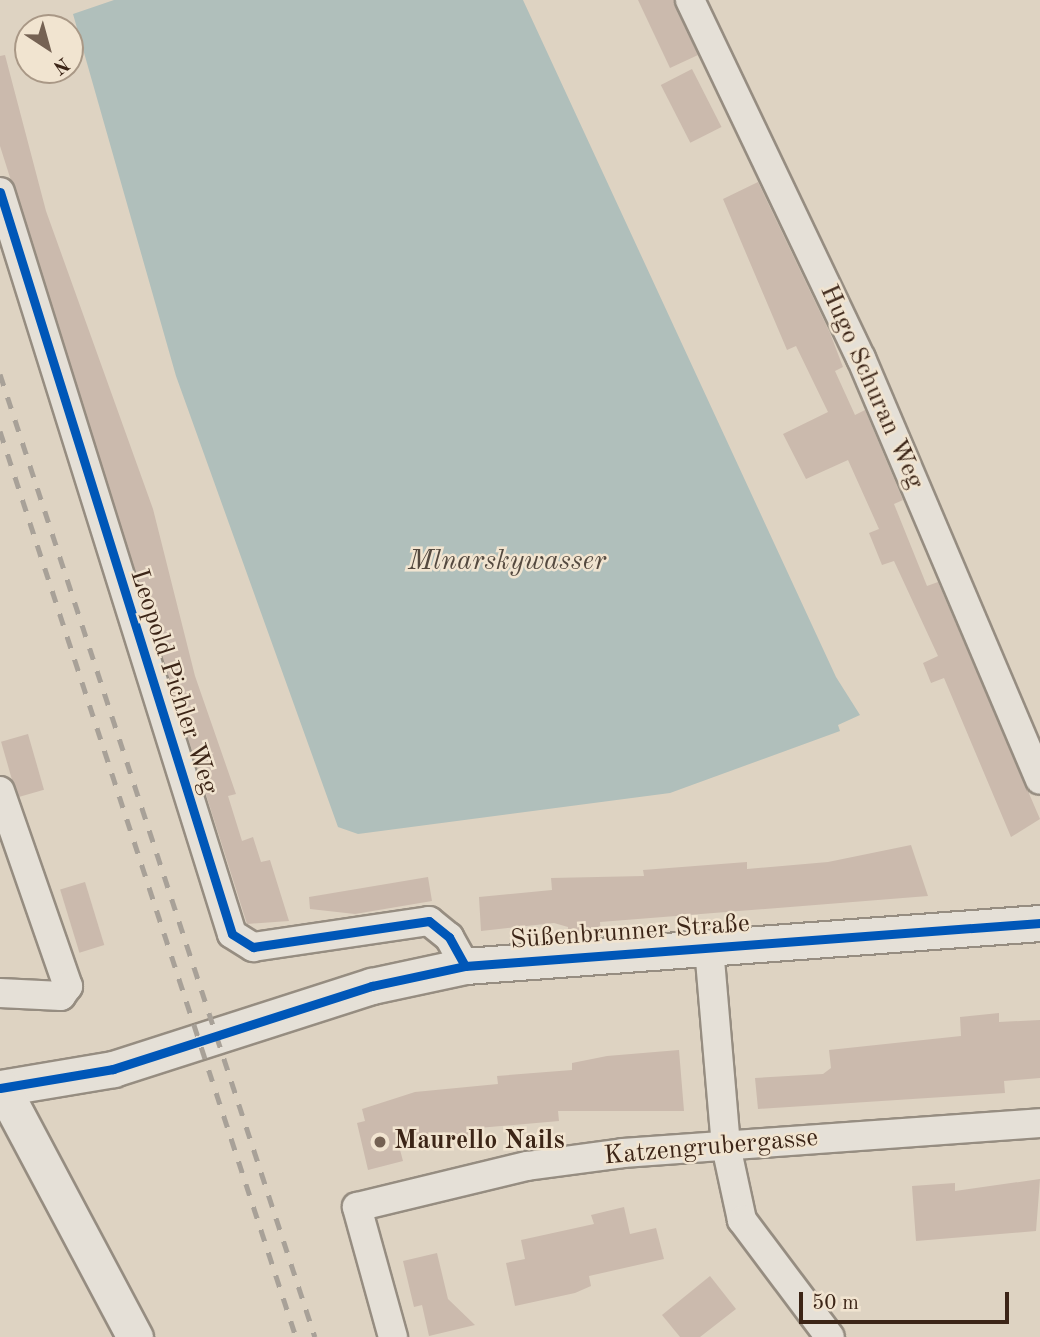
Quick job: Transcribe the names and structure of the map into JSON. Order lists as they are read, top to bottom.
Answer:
{
  "streets": {
    "street": [
      "Hugo Schuran Weg",
      "Leopold Pichler Weg",
      "Süßenbrunner Straße",
      "Katzengrubergasse"
    ]
  },
  "crossings": [
    ["Leopold Pichler Weg", "Süßenbrunner Straße"]
  ],
  "water": ["Mlnarskywasser"],
  "places": ["Maurello Nails"],
  "scale_bar": "50 m",
  "north": "bottom right"
}
